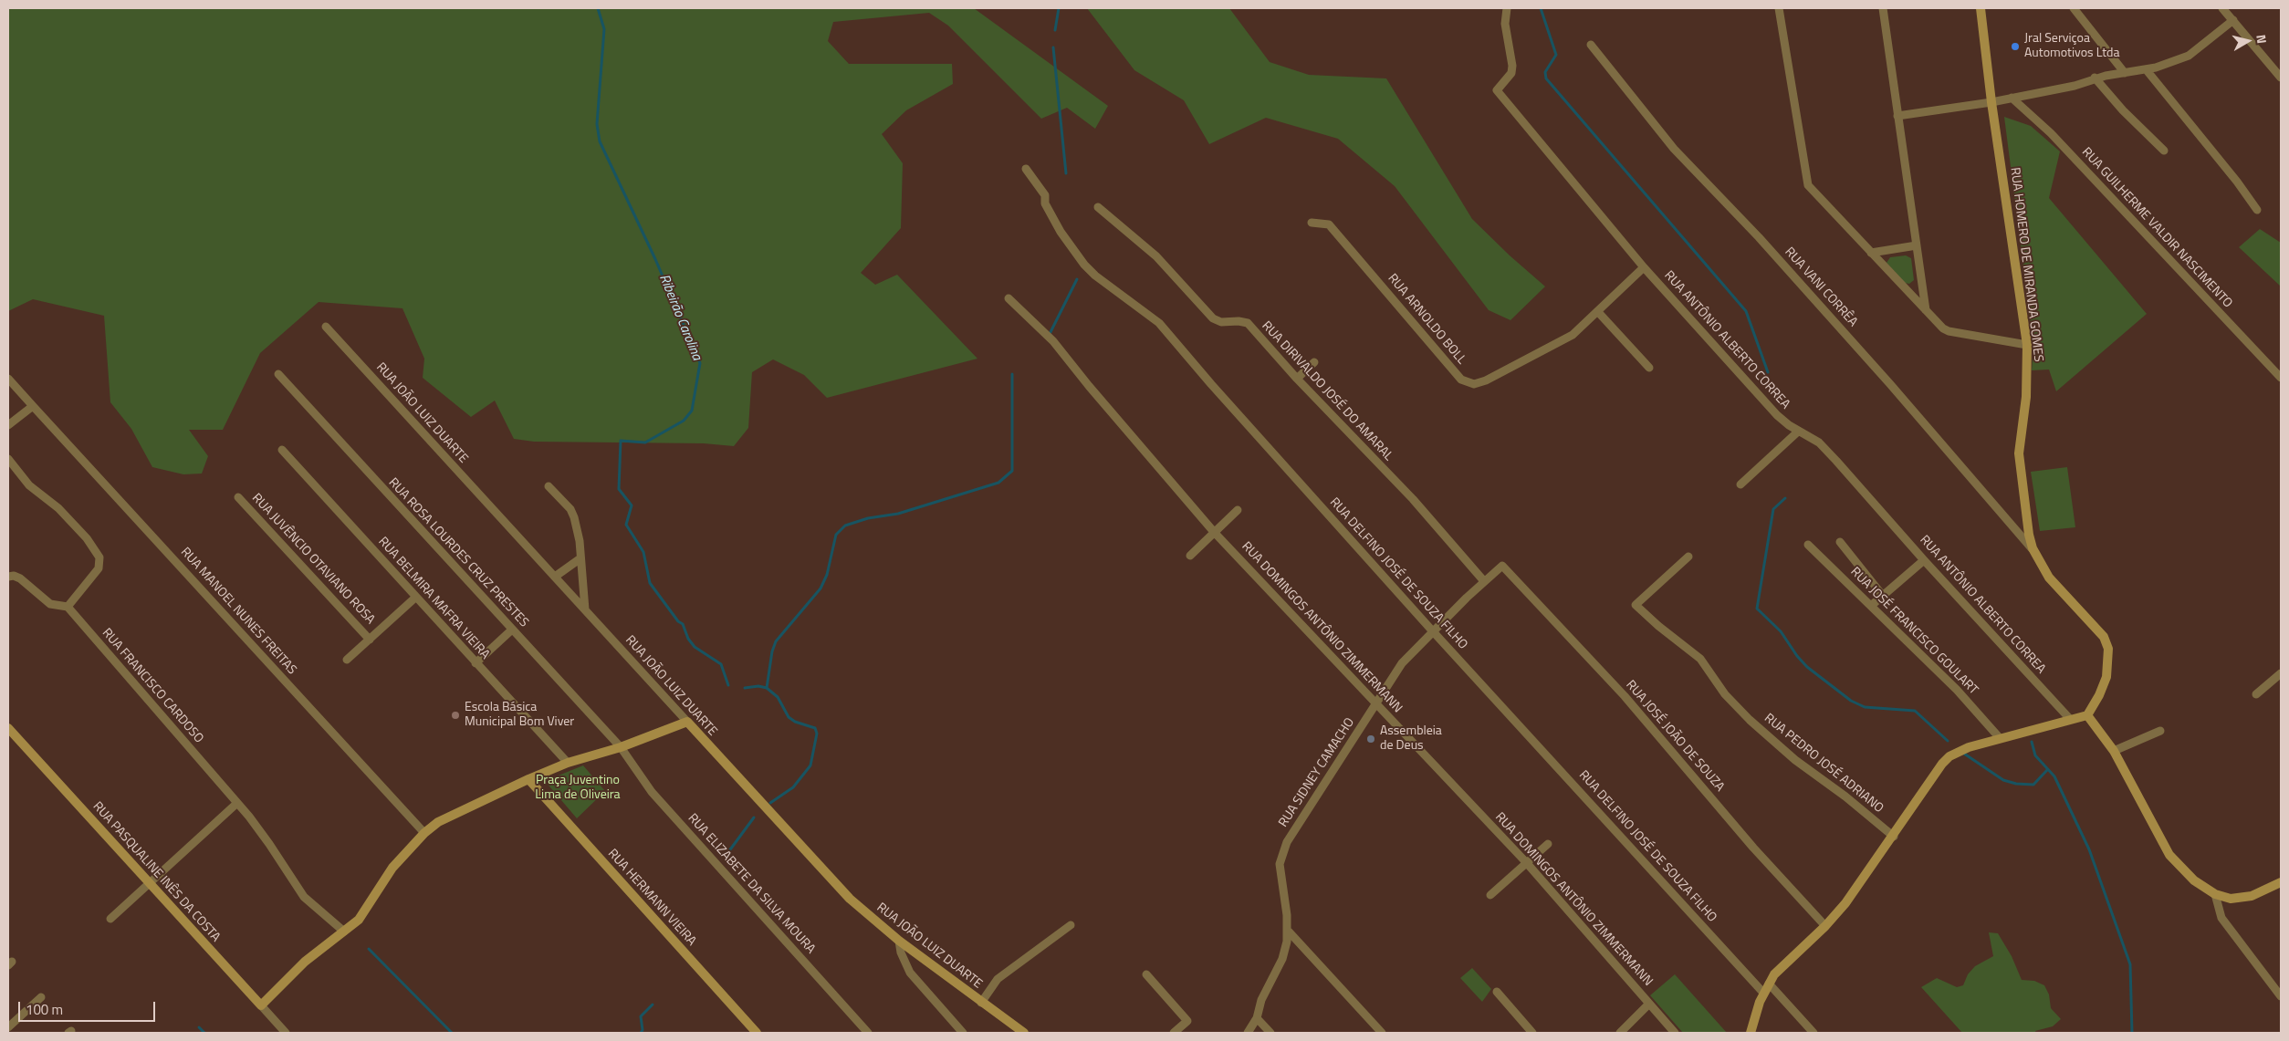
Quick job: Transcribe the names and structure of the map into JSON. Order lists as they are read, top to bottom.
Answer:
{
  "streets": {
    "street": [
      "RUA GUILHERME VALDIR NASCIMENTO",
      "RUA HOMERO DE MIRANDA GOMES",
      "RUA VANI CORRÊA",
      "RUA ARNOLDO BOLL",
      "RUA ANTÔNIO ALBERTO CORREA",
      "RUA DIRIVALDO JOSÉ DO AMARAL",
      "RUA JOÃO LUIZ DUARTE",
      "RUA ROSA LOURDES CRUZ PRESTES",
      "RUA JUVÊNCIO OTAVIANO ROSA",
      "RUA DELFINO JOSÉ DE SOUZA FILHO",
      "RUA BELMIRA MAFRA VIEIRA",
      "RUA MANOEL NUNES FREITAS",
      "RUA DOMINGOS ANTÔNIO ZIMMERMANN",
      "RUA JOSÉ FRANCISCO GOULART",
      "RUA FRANCISCO CARDOSO",
      "RUA JOSÉ JOÃO DE SOUZA",
      "RUA PEDRO JOSÉ ADRIANO",
      "RUA SIDNEY CAMACHO",
      "RUA PASQUALINE INÊS DA COSTA",
      "RUA ELIZABETE DA SILVA MOURA",
      "RUA HERMANN VIEIRA"
    ]
  },
  "crossings": [
    ["RUA HOMERO DE MIRANDA GOMES", "RUA VANI CORRÊA"],
    ["RUA ARNOLDO BOLL", "RUA ANTÔNIO ALBERTO CORREA"],
    ["RUA DIRIVALDO JOSÉ DO AMARAL", "RUA SIDNEY CAMACHO"],
    ["RUA ROSA LOURDES CRUZ PRESTES", "RUA ELIZABETE DA SILVA MOURA"],
    ["RUA DELFINO JOSÉ DE SOUZA FILHO", "RUA SIDNEY CAMACHO"],
    ["RUA DOMINGOS ANTÔNIO ZIMMERMANN", "RUA SIDNEY CAMACHO"],
    ["RUA JOSÉ JOÃO DE SOUZA", "RUA SIDNEY CAMACHO"]
  ],
  "water": ["Ribeirão Carolina"],
  "parks": ["Praça Juventino Lima de Oliveira"],
  "places": ["Jral Serviçoa Automotivos Ltda", "Escola Básica Municipal Bom Viver", "Assembleia de Deus"],
  "scale_bar": "100 m",
  "north": "right"
}
